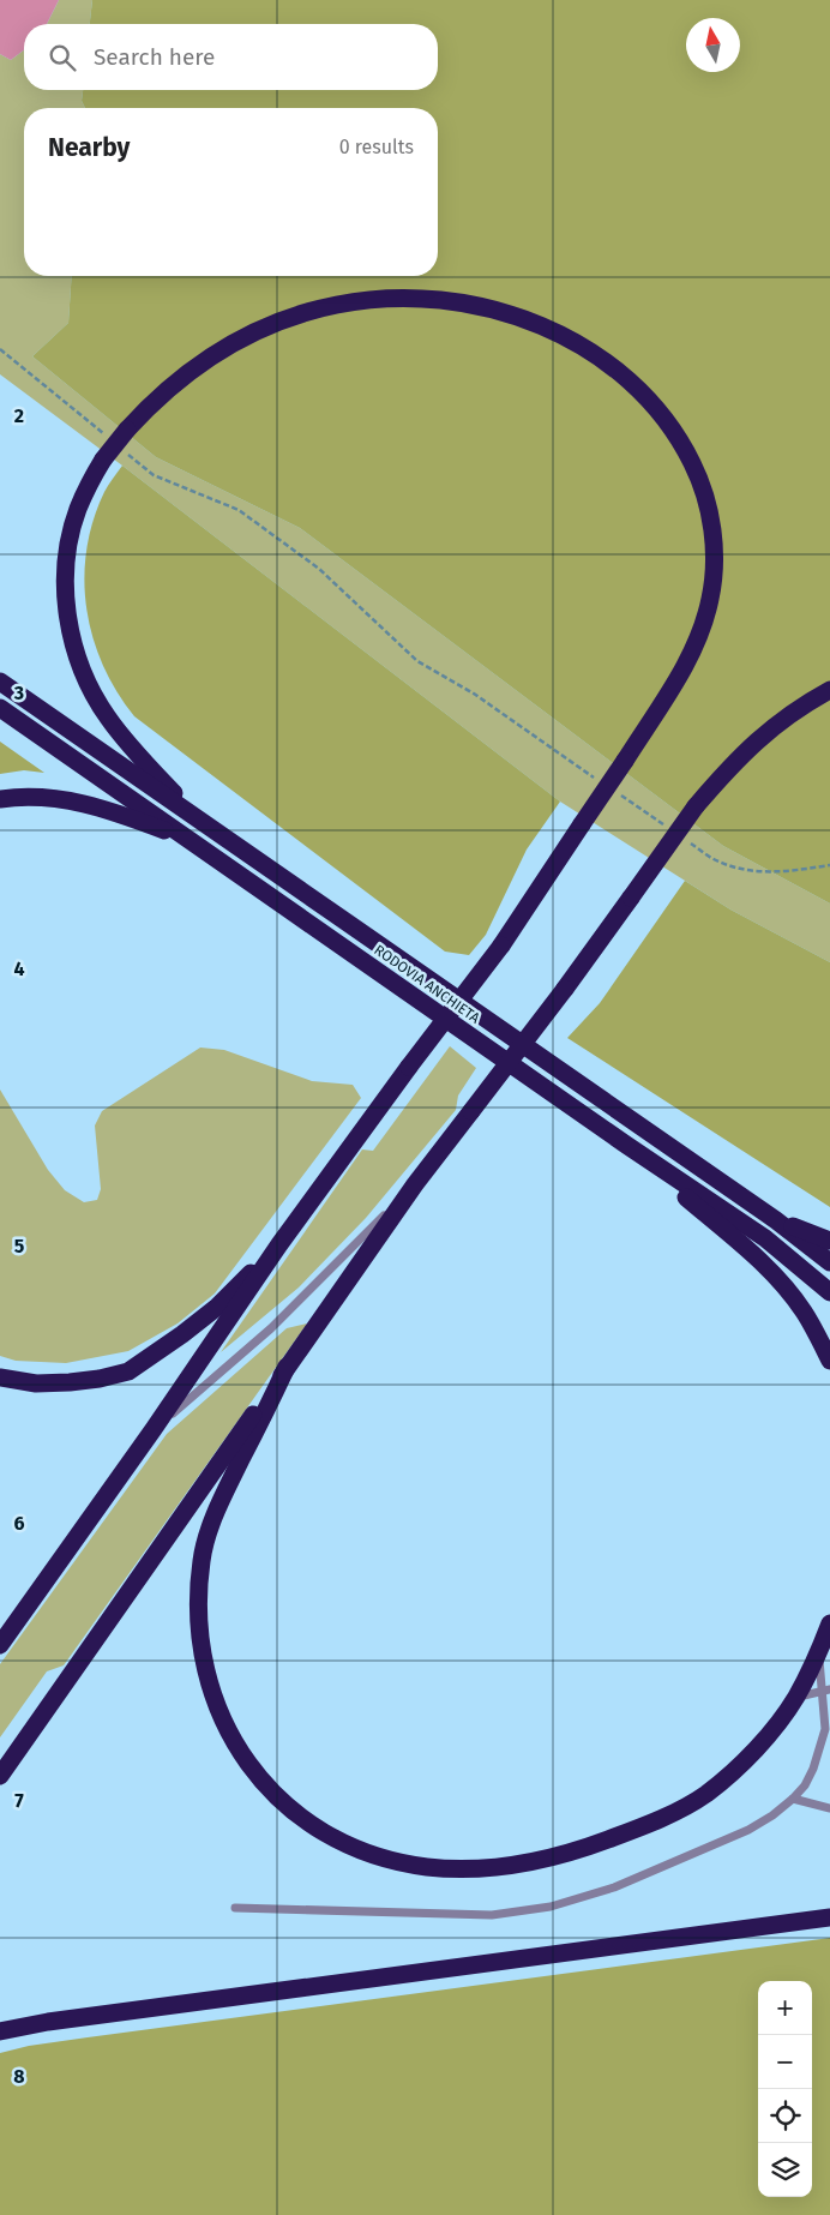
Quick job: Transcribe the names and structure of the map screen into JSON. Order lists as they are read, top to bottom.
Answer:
{
  "streets": {
    "highway": ["RODOVIA ANCHIETA"]
  },
  "north": "top",
  "page": {
    "search": "Search here",
    "heading": ["Nearby", "0 results"],
    "map_buttons": ["+", "−"]
  },
  "grid": {
    "rows": [
      "2",
      "3",
      "4",
      "5",
      "6",
      "7",
      "8"
    ]
  }
}
